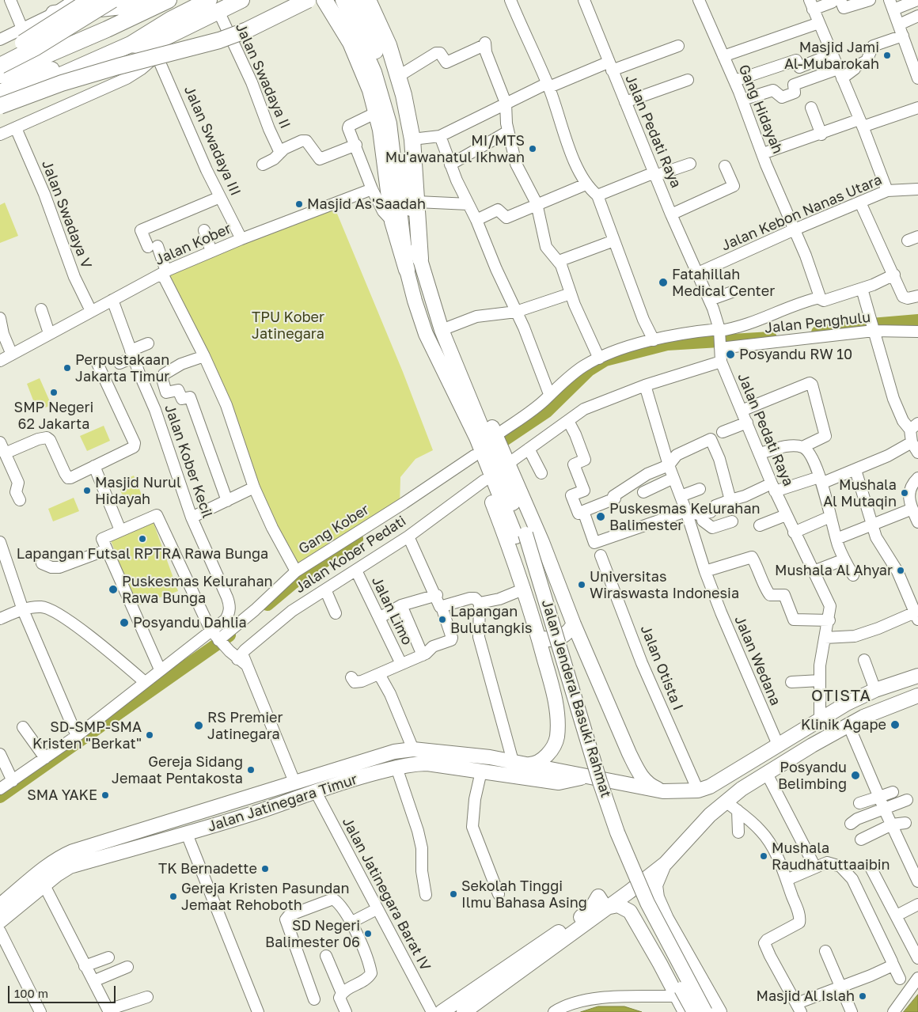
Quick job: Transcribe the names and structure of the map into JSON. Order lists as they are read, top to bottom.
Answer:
{
  "streets": {
    "main road": ["Jalan Jenderal Basuki Rahmat", "Jalan Jatinegara Timur"],
    "street": [
      "Jalan Swadaya II",
      "Gang Hidayah",
      "Jalan Pedati Raya",
      "Jalan Swadaya III",
      "Jalan Kebon Nanas Utara",
      "Jalan Swadaya V",
      "Jalan Kober",
      "Jalan Penghulu",
      "Jalan Kober Kecil",
      "Gang Kober",
      "Jalan Kober Pedati",
      "Jalan Limo",
      "Jalan Wedana",
      "Jalan Otista I",
      "Jalan Jatinegara Barat IV"
    ]
  },
  "crossings": [
    ["Gang Hidayah", "Jalan Kebon Nanas Utara"],
    ["Jalan Pedati Raya", "Jalan Kebon Nanas Utara"],
    ["Jalan Pedati Raya", "Jalan Penghulu"],
    ["Jalan Swadaya III", "Jalan Kober"],
    ["Jalan Swadaya V", "Jalan Kober"],
    ["Jalan Kober", "Jalan Kober Kecil"],
    ["Gang Kober", "Jalan Jenderal Basuki Rahmat"],
    ["Jalan Kober Pedati", "Jalan Limo"],
    ["Jalan Kober Pedati", "Jalan Jenderal Basuki Rahmat"],
    ["Jalan Otista I", "Jalan Jatinegara Timur"],
    ["Jalan Jenderal Basuki Rahmat", "Jalan Jatinegara Timur"],
    ["Jalan Jatinegara Timur", "Jalan Jatinegara Barat IV"]
  ],
  "districts": ["OTISTA"],
  "parks": ["TPU Kober Jatinegara"],
  "places": [
    "Masjid Jami Al-Mubarokah",
    "MI/MTS Mu'awanatul Ikhwan",
    "Masjid As'Saadah",
    "Fatahillah Medical Center",
    "Posyandu RW 10",
    "Perpustakaan Jakarta Timur",
    "SMP Negeri 62 Jakarta",
    "Masjid Nurul Hidayah",
    "Mushala Al Mutaqin",
    "Puskesmas Kelurahan Balimester",
    "Lapangan Futsal RPTRA Rawa Bunga",
    "Mushala Al Ahyar",
    "Universitas Wiraswasta Indonesia",
    "Puskesmas Kelurahan Rawa Bunga",
    "Lapangan Bulutangkis",
    "Posyandu Dahlia",
    "Klinik Agape",
    "RS Premier Jatinegara",
    "SD-SMP-SMA Kristen \"Berkat\"",
    "Gereja Sidang Jemaat Pentakosta",
    "Posyandu Belimbing",
    "SMA YAKE",
    "Mushala Raudhatuttaaibin",
    "TK Bernadette",
    "Sekolah Tinggi Ilmu Bahasa Asing",
    "Gereja Kristen Pasundan Jemaat Rehoboth",
    "SD Negeri Balimester 06",
    "Masjid Al Islah"
  ],
  "scale_bar": "100 m"
}
